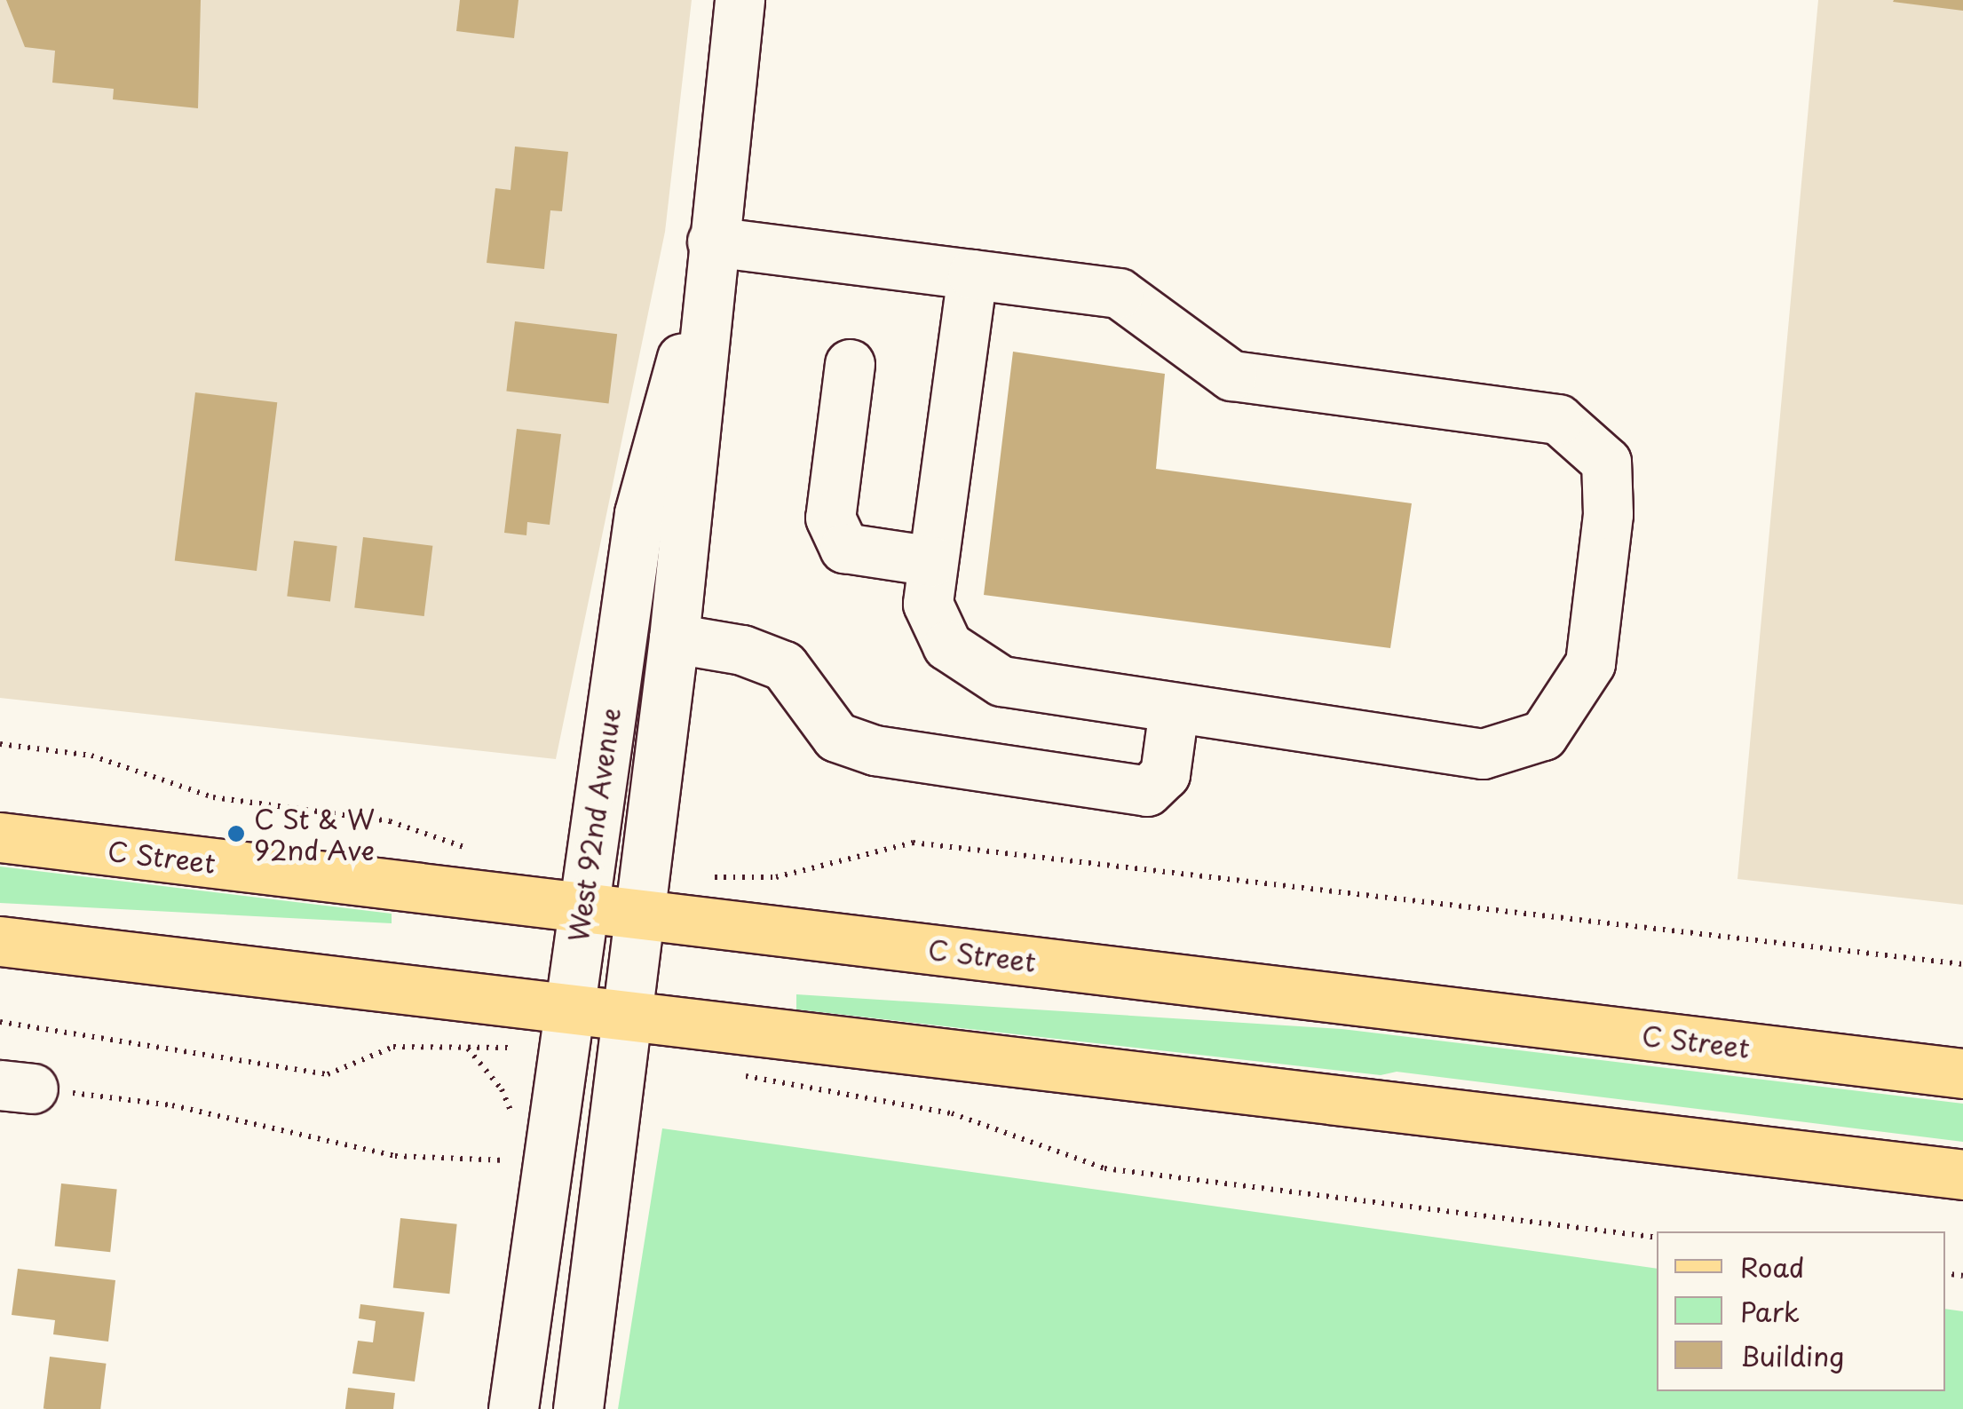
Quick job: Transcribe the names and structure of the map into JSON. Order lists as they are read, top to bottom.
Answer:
{
  "streets": {
    "main road": ["C Street"],
    "street": ["West 92nd Avenue"]
  },
  "crossings": [
    ["West 92nd Avenue", "C Street"]
  ],
  "places": ["C St & W 92nd Ave"],
  "legend": ["Road", "Park", "Building"]
}
